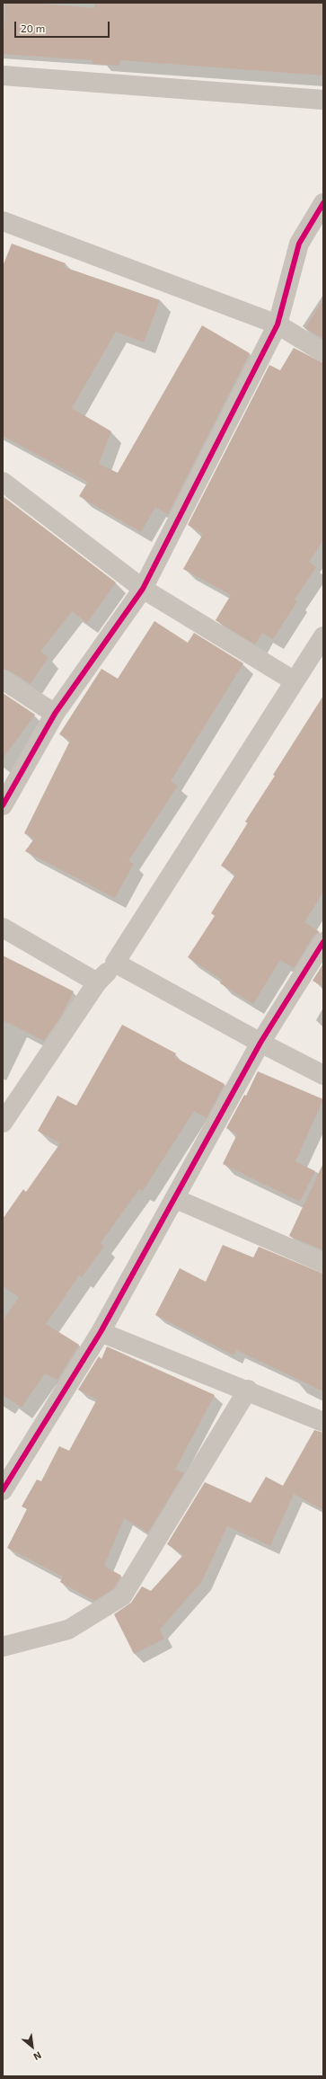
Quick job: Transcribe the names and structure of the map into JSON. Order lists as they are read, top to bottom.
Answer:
{
  "scale_bar": "20 m",
  "north": "bottom right"
}
